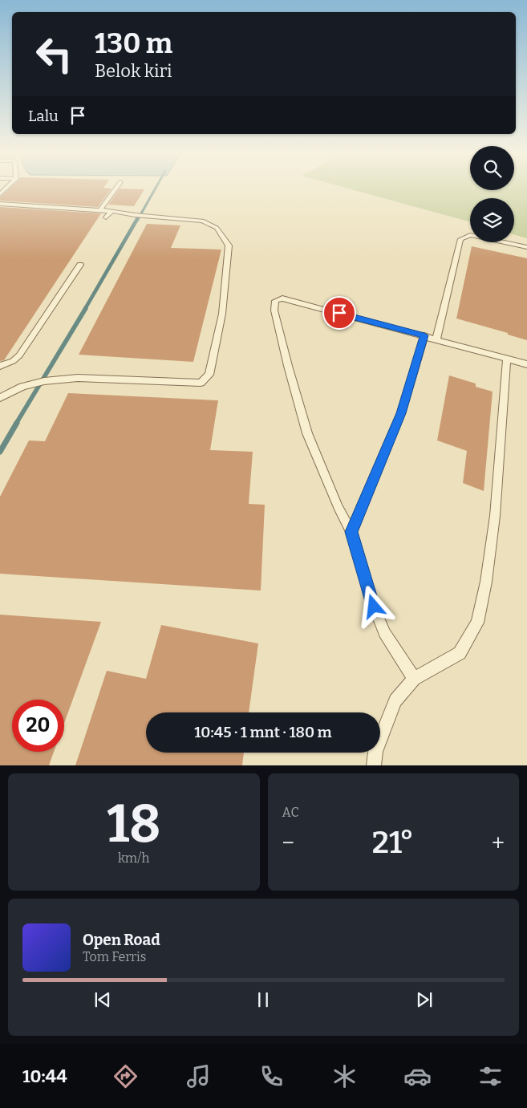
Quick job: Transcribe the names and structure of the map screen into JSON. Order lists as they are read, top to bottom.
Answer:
{
  "page": {
    "turn": ["130 m", "Belok kiri"],
    "then": "Lalu",
    "limit": "20",
    "trip": "10:45 · 1 mnt · 180 m",
    "tile": [
      ["18", "km/h"],
      "AC"
    ],
    "heat": ["−", "21°", "+"],
    "song": ["Open Road", "Tom Ferris"],
    "tabs": "10:44"
  }
}
